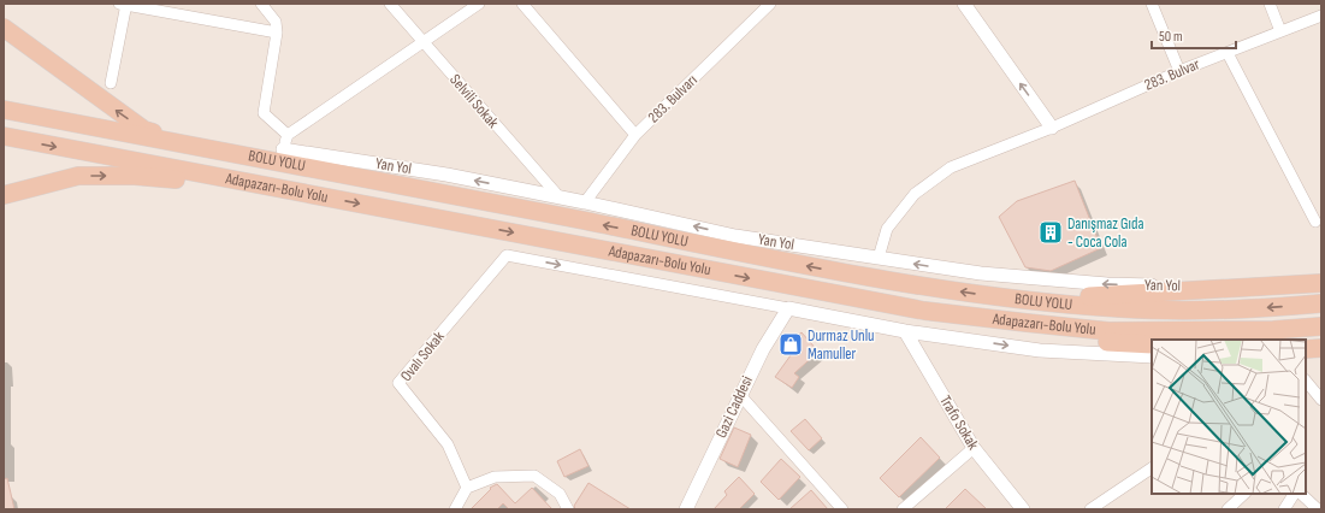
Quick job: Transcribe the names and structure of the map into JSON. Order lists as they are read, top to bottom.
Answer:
{
  "streets": {
    "highway": ["BOLU YOLU", "Adapazarı-Bolu Yolu"],
    "street": [
      "283. Bulvar",
      "283. Bulvarı",
      "Selvili Sokak",
      "Yan Yol",
      "Ovalı Sokak",
      "Gazi Caddesi",
      "Trafo Sokak"
    ]
  },
  "crossings": [
    ["283. Bulvar", "Yan Yol"],
    ["283. Bulvarı", "Yan Yol"],
    ["Selvili Sokak", "Yan Yol"],
    ["Ovalı Sokak", "Gazi Caddesi"]
  ],
  "places": {
    "building": ["Danışmaz Gıda - Coca Cola"],
    "shop": ["Durmaz Unlu Mamuller"]
  },
  "scale_bar": "50 m"
}
